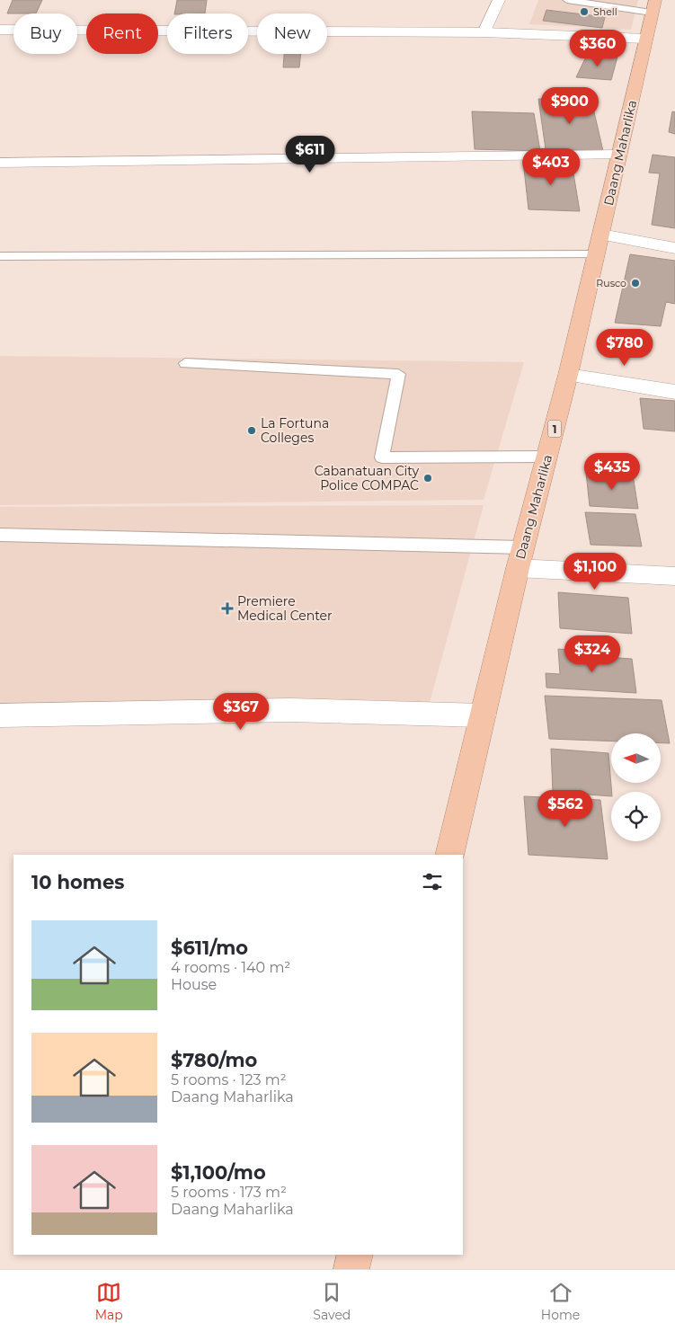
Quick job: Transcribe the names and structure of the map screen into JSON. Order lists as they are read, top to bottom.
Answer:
{
  "streets": {
    "highway": ["Daang Maharlika", "1"]
  },
  "places": {
    "other": [
      "Shell",
      "Rusco",
      "La Fortuna Colleges",
      "Cabanatuan City Police COMPAC"
    ],
    "health": ["Premiere Medical Center"]
  },
  "north": "left",
  "page": {
    "chip": [
      "Buy",
      "Rent",
      "Filters",
      "New"
    ],
    "price": [
      "$360",
      "$900",
      "$611",
      "$403",
      "$780",
      "$435",
      "$1,100",
      "$324",
      "$367",
      "$562"
    ],
    "heading": "10 homes",
    "list": [
      {
        "name": "$611/mo",
        "note": "4 rooms · 140 m² · House"
      },
      {
        "name": "$780/mo",
        "note": "5 rooms · 123 m² · Daang Maharlika"
      },
      {
        "name": "$1,100/mo",
        "note": "5 rooms · 173 m² · Daang Maharlika"
      }
    ],
    "tabs": ["Map", "Saved", "Home"]
  }
}
